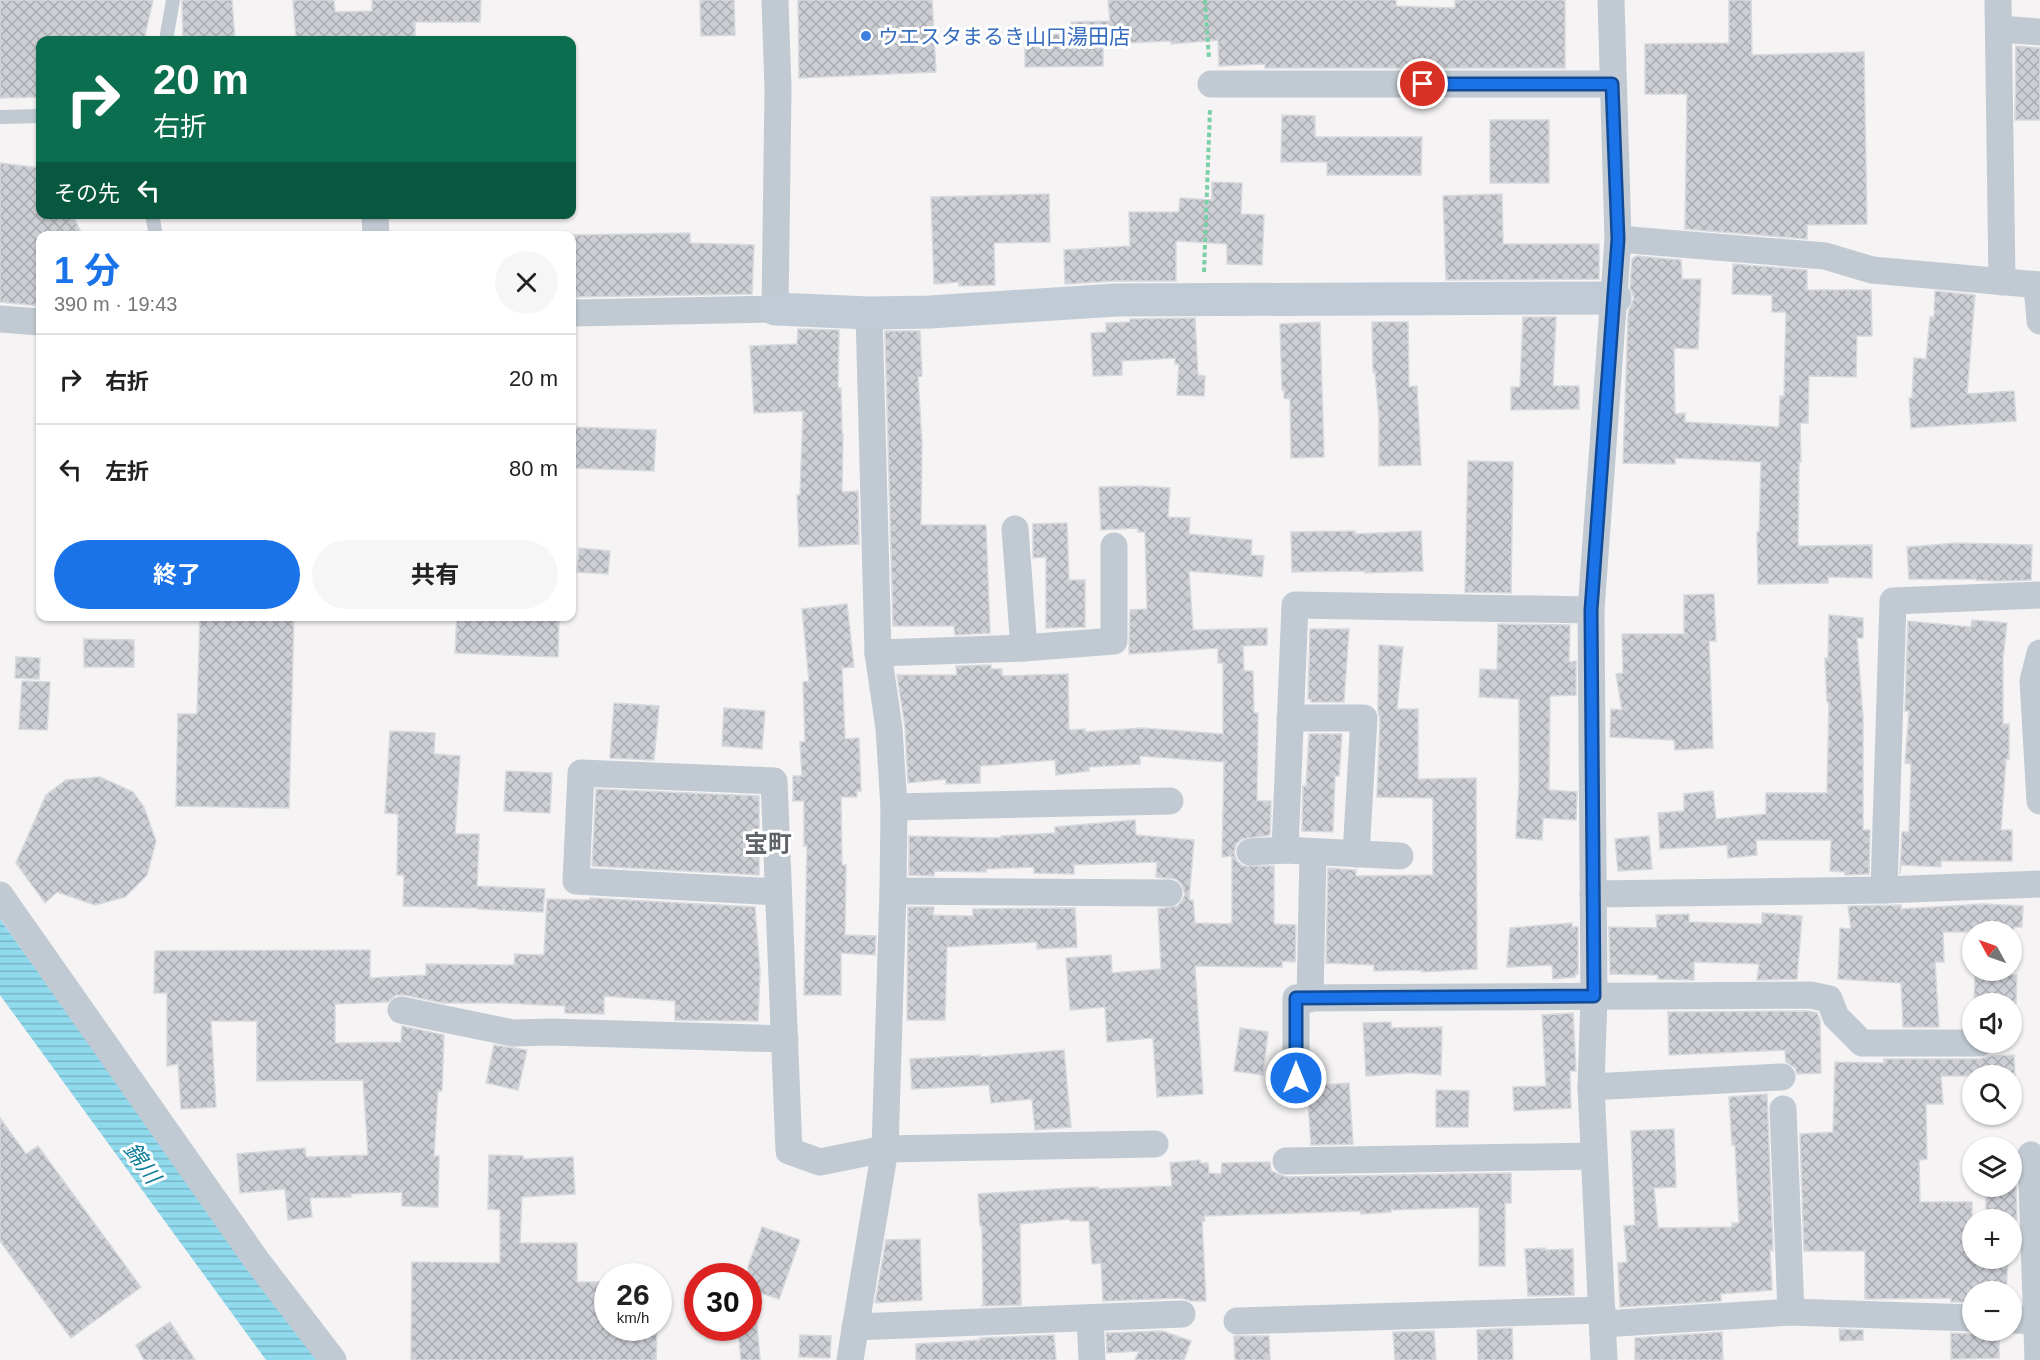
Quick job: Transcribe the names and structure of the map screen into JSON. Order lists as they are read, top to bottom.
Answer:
{
  "districts": ["宝町"],
  "water": ["錦川"],
  "places": ["ウエスタまるき山口湯田店"],
  "north": "top left",
  "page": {
    "turn": ["20 m", "右折"],
    "then": "その先",
    "heading": ["1 分", "390 m · 19:43"],
    "list": [
      {
        "name": "右折",
        "value": "20 m"
      },
      {
        "name": "左折",
        "value": "80 m"
      }
    ],
    "buttons": ["終了", "共有"],
    "map_buttons": ["+", "−"],
    "speed": "26 km/h",
    "limit": "30"
  }
}
